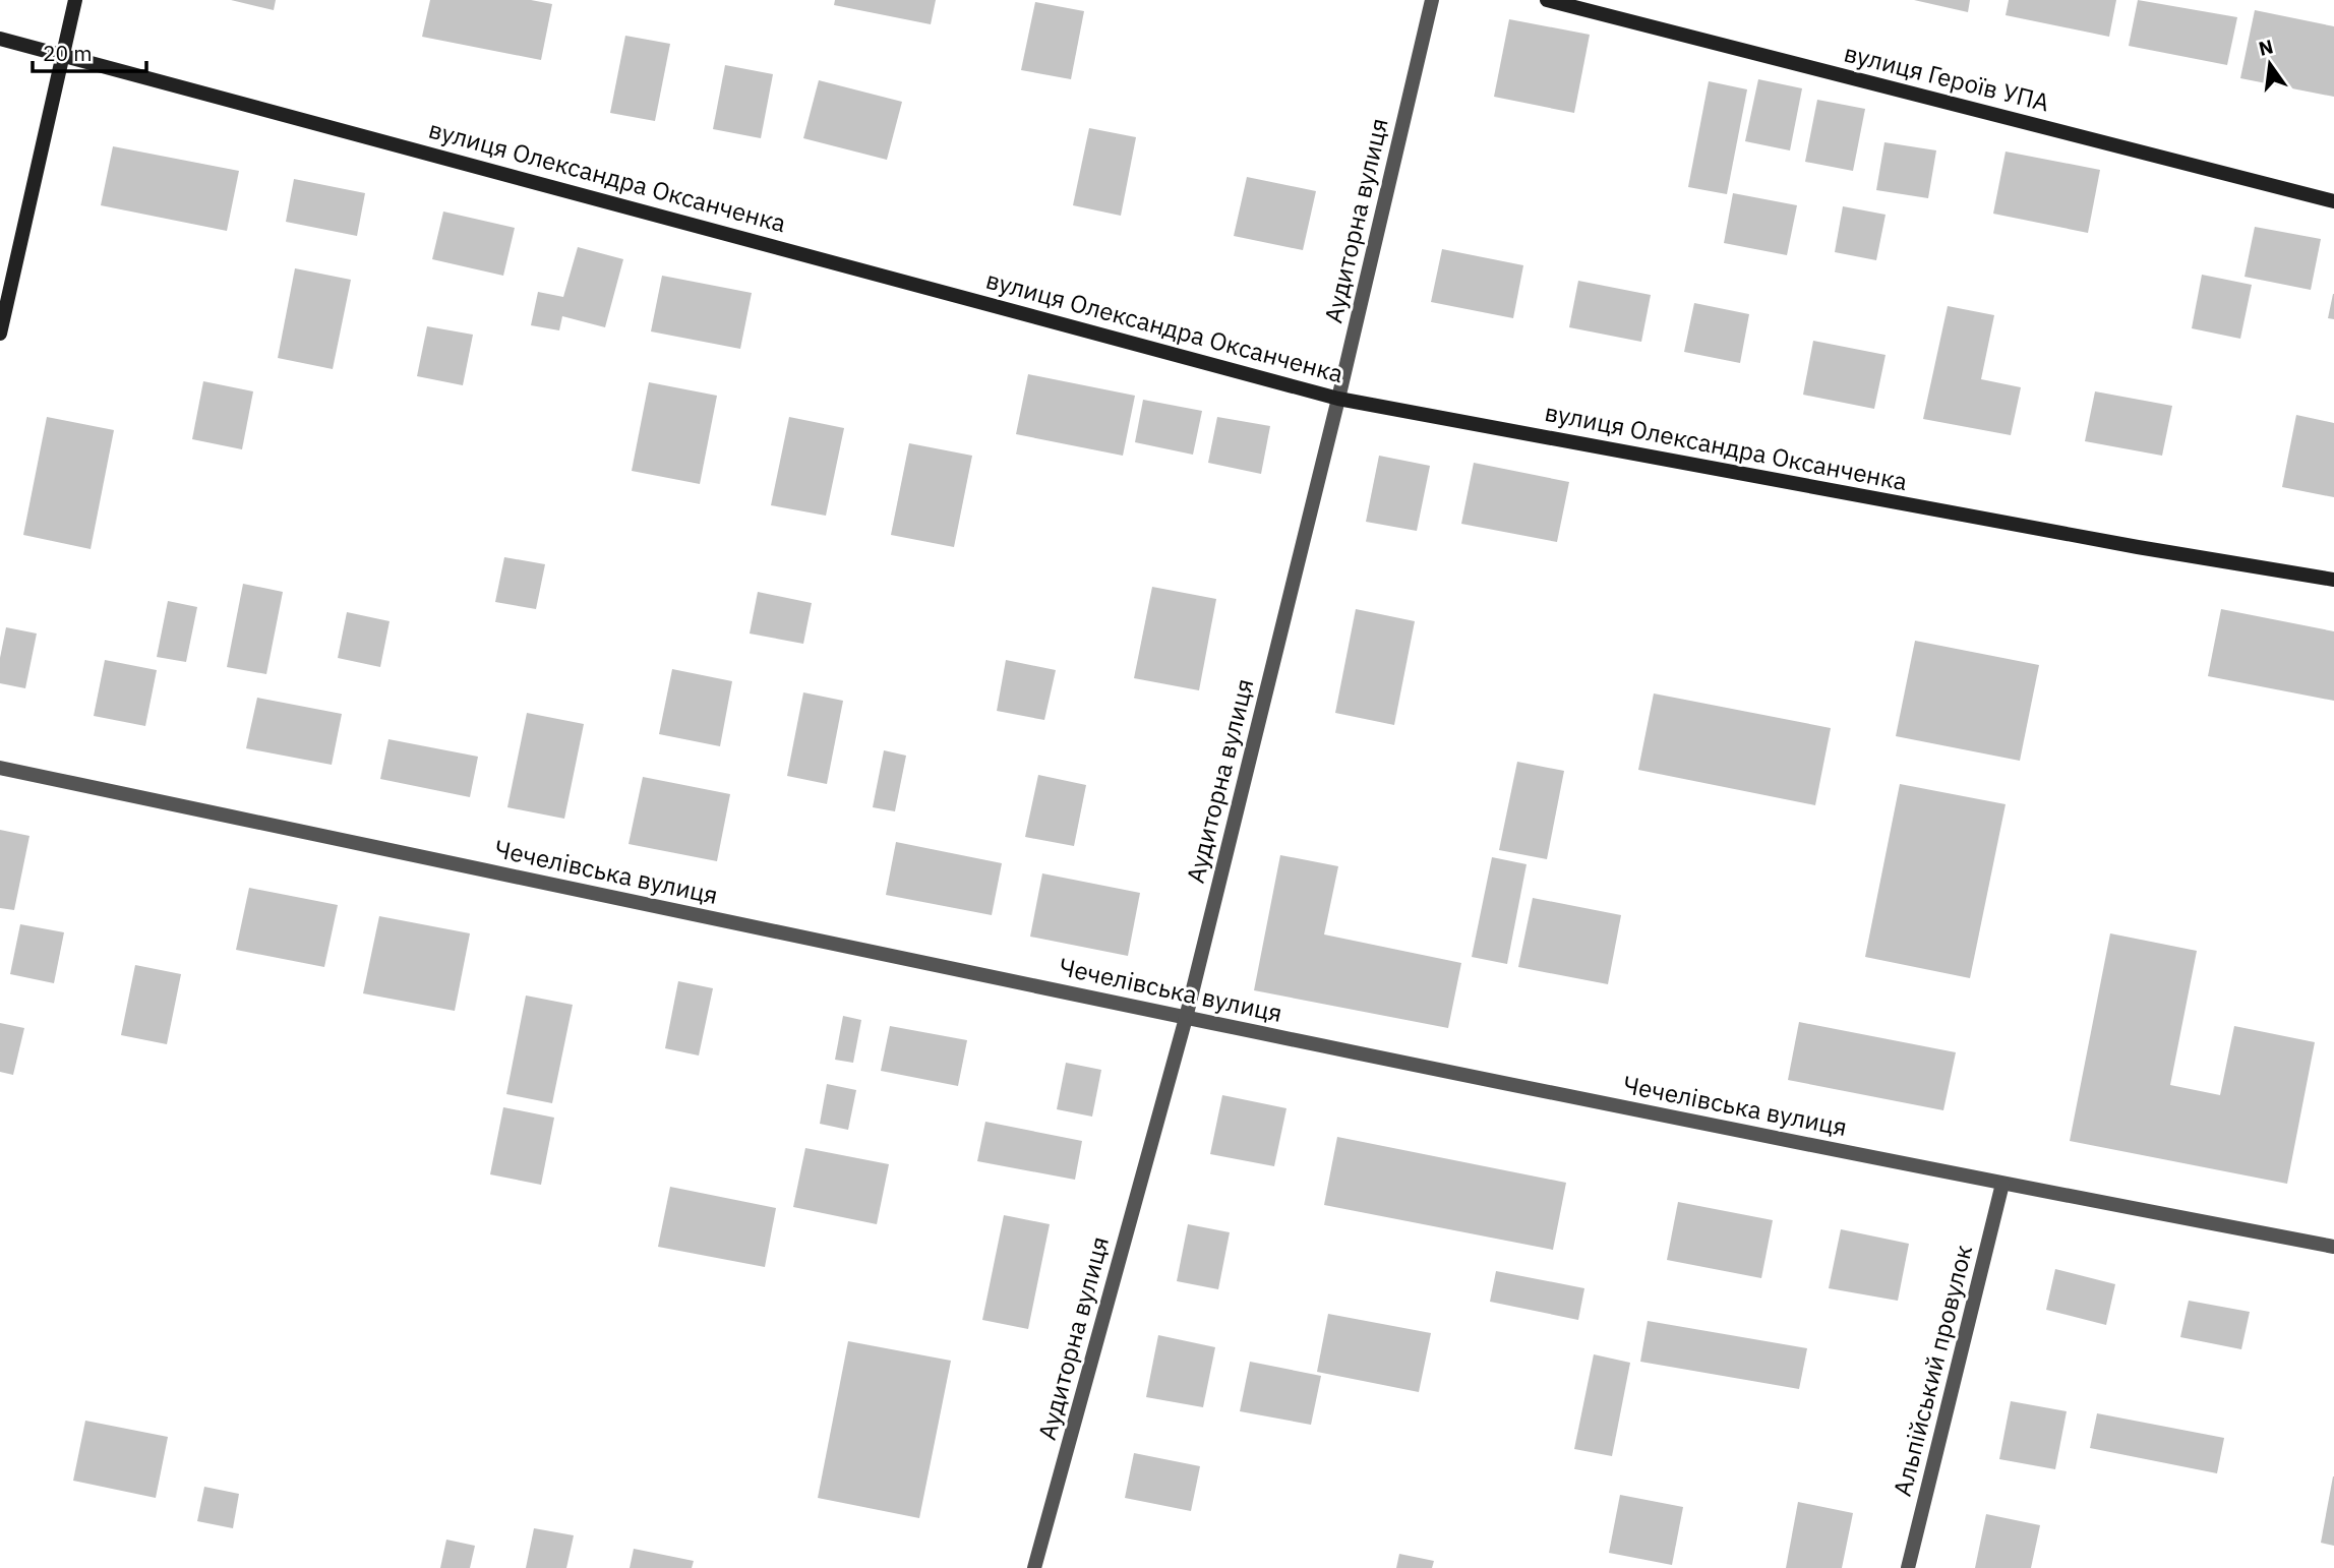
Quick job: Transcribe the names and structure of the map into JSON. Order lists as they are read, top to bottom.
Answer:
{
  "streets": {
    "street": [
      "вулиця Героїв УПА",
      "вулиця Олександра Оксанченка",
      "Аудиторна вулиця",
      "Чечелівська вулиця",
      "Альпійський провулок"
    ]
  },
  "crossings": [
    ["вулиця Олександра Оксанченка", "Аудиторна вулиця"],
    ["Аудиторна вулиця", "Чечелівська вулиця"],
    ["Чечелівська вулиця", "Альпійський провулок"]
  ],
  "scale_bar": "20 m",
  "north": "top"
}
